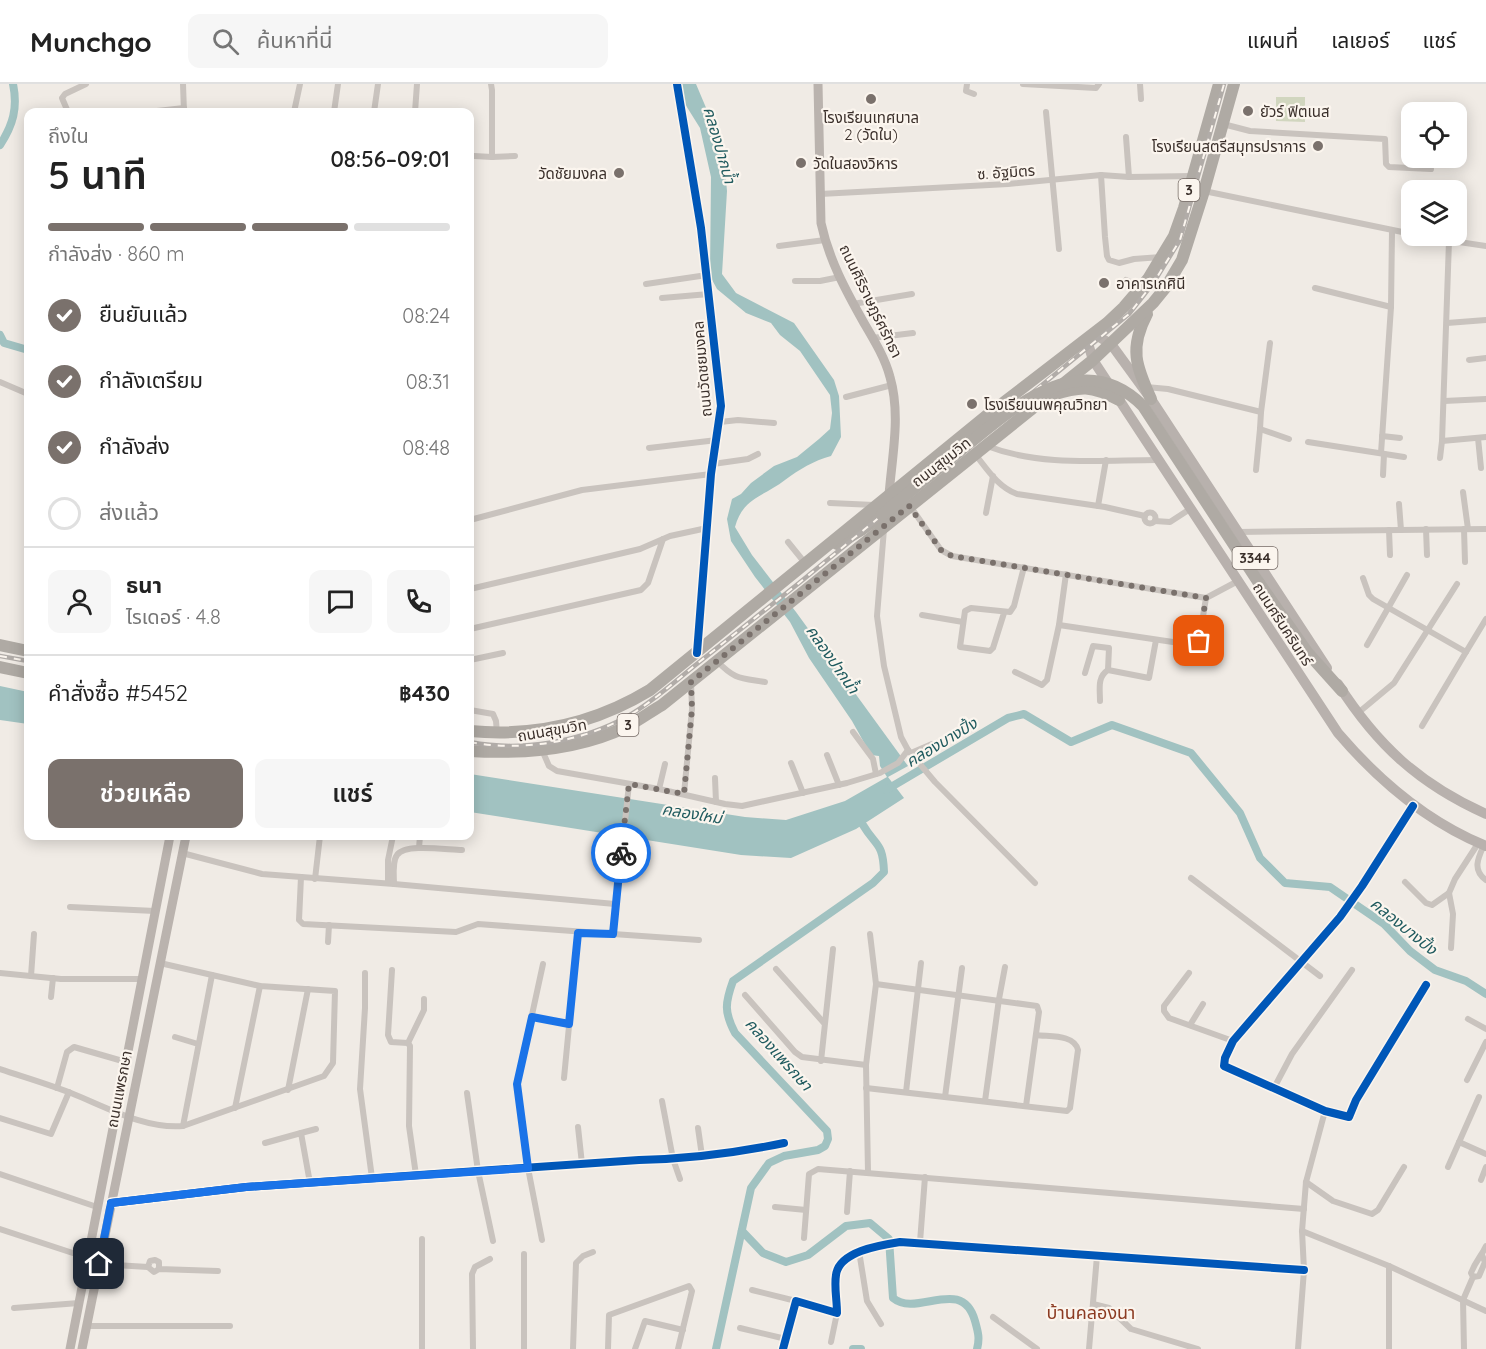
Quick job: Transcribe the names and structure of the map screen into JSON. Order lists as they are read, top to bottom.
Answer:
{
  "streets": {
    "highway": ["3", "ถนนสุขุมวิท"],
    "main road": [
      "ถนนศิริราษฎร์ศรัทธา",
      "3344",
      "ถนนศรีนครินทร์",
      "ถนนแพรกษา"
    ],
    "street": ["ซ. อัฐมิตร", "ถนนวัดชยมงคล"]
  },
  "crossings": [
    ["ซ. อัฐมิตร", "ถนนศิริราษฎร์ศรัทธา"],
    ["ซ. อัฐมิตร", "ถนนสุขุมวิท"],
    ["ถนนศิริราษฎร์ศรัทธา", "ถนนสุขุมวิท"],
    ["ถนนวัดชยมงคล", "ถนนสุขุมวิท"],
    ["ถนนสุขุมวิท", "ถนนศรีนครินทร์"]
  ],
  "districts": ["บ้านคลองนา"],
  "water": [
    "คลองปากน้ำ",
    "คลองบางปิ้ง",
    "คลองใหม่",
    "คลองแพรกษา"
  ],
  "places": [
    "โรงเรียนเทศบาล 2 (วัดใน)",
    "ยัวร์ ฟิตเนส",
    "โรงเรียนสตรีสมุทรปราการ",
    "วัดในสองวิหาร",
    "วัดชัยมงคล",
    "อาคารเกศินี",
    "โรงเรียนนพคุณวิทยา"
  ],
  "page": {
    "header": "Munchgo",
    "search": "ค้นหาที่นี่",
    "nav": ["แผนที่", "เลเยอร์", "แชร์"],
    "heading": ["5 นาที", "ถึงใน", "08:56–09:01"],
    "panel": [
      "ธนา",
      "ไรเดอร์ · 4.8",
      "คำสั่งซื้อ #5452",
      "฿430"
    ],
    "bar": "กำลังส่ง · 860 m",
    "list": [
      ["ยืนยันแล้ว", "08:24"],
      ["กำลังเตรียม", "08:31"],
      ["กำลังส่ง", "08:48"],
      "ส่งแล้ว"
    ],
    "buttons": ["ช่วยเหลือ", "แชร์"]
  }
}
